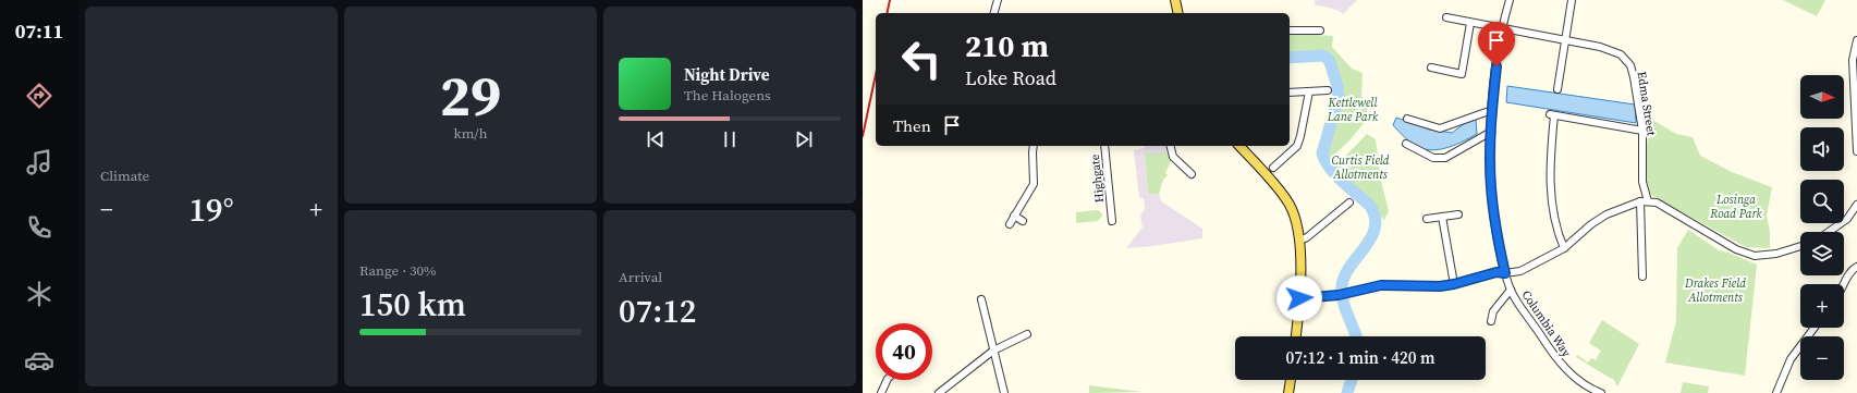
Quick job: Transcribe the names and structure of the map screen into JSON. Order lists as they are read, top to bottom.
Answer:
{
  "streets": {
    "street": ["Edma Street", "Highgate", "Columbia Way"]
  },
  "crossings": [
    ["Edma Street", "Columbia Way"]
  ],
  "parks": [
    "Kettlewell Lane Park",
    "Curtis Field Allotments",
    "Losinga Road Park",
    "Drakes Field Allotments"
  ],
  "north": "right",
  "page": {
    "tabs": "07:11",
    "tile": [
      "Climate",
      ["29", "km/h"],
      ["Range · 30%", "150 km"],
      ["Arrival", "07:12"]
    ],
    "turn": ["210 m", "Loke Road"],
    "song": ["Night Drive", "The Halogens"],
    "map_buttons": ["+", "−"],
    "then": "Then",
    "heat": ["−", "19°", "+"],
    "limit": "40",
    "trip": "07:12 · 1 min · 420 m"
  }
}
